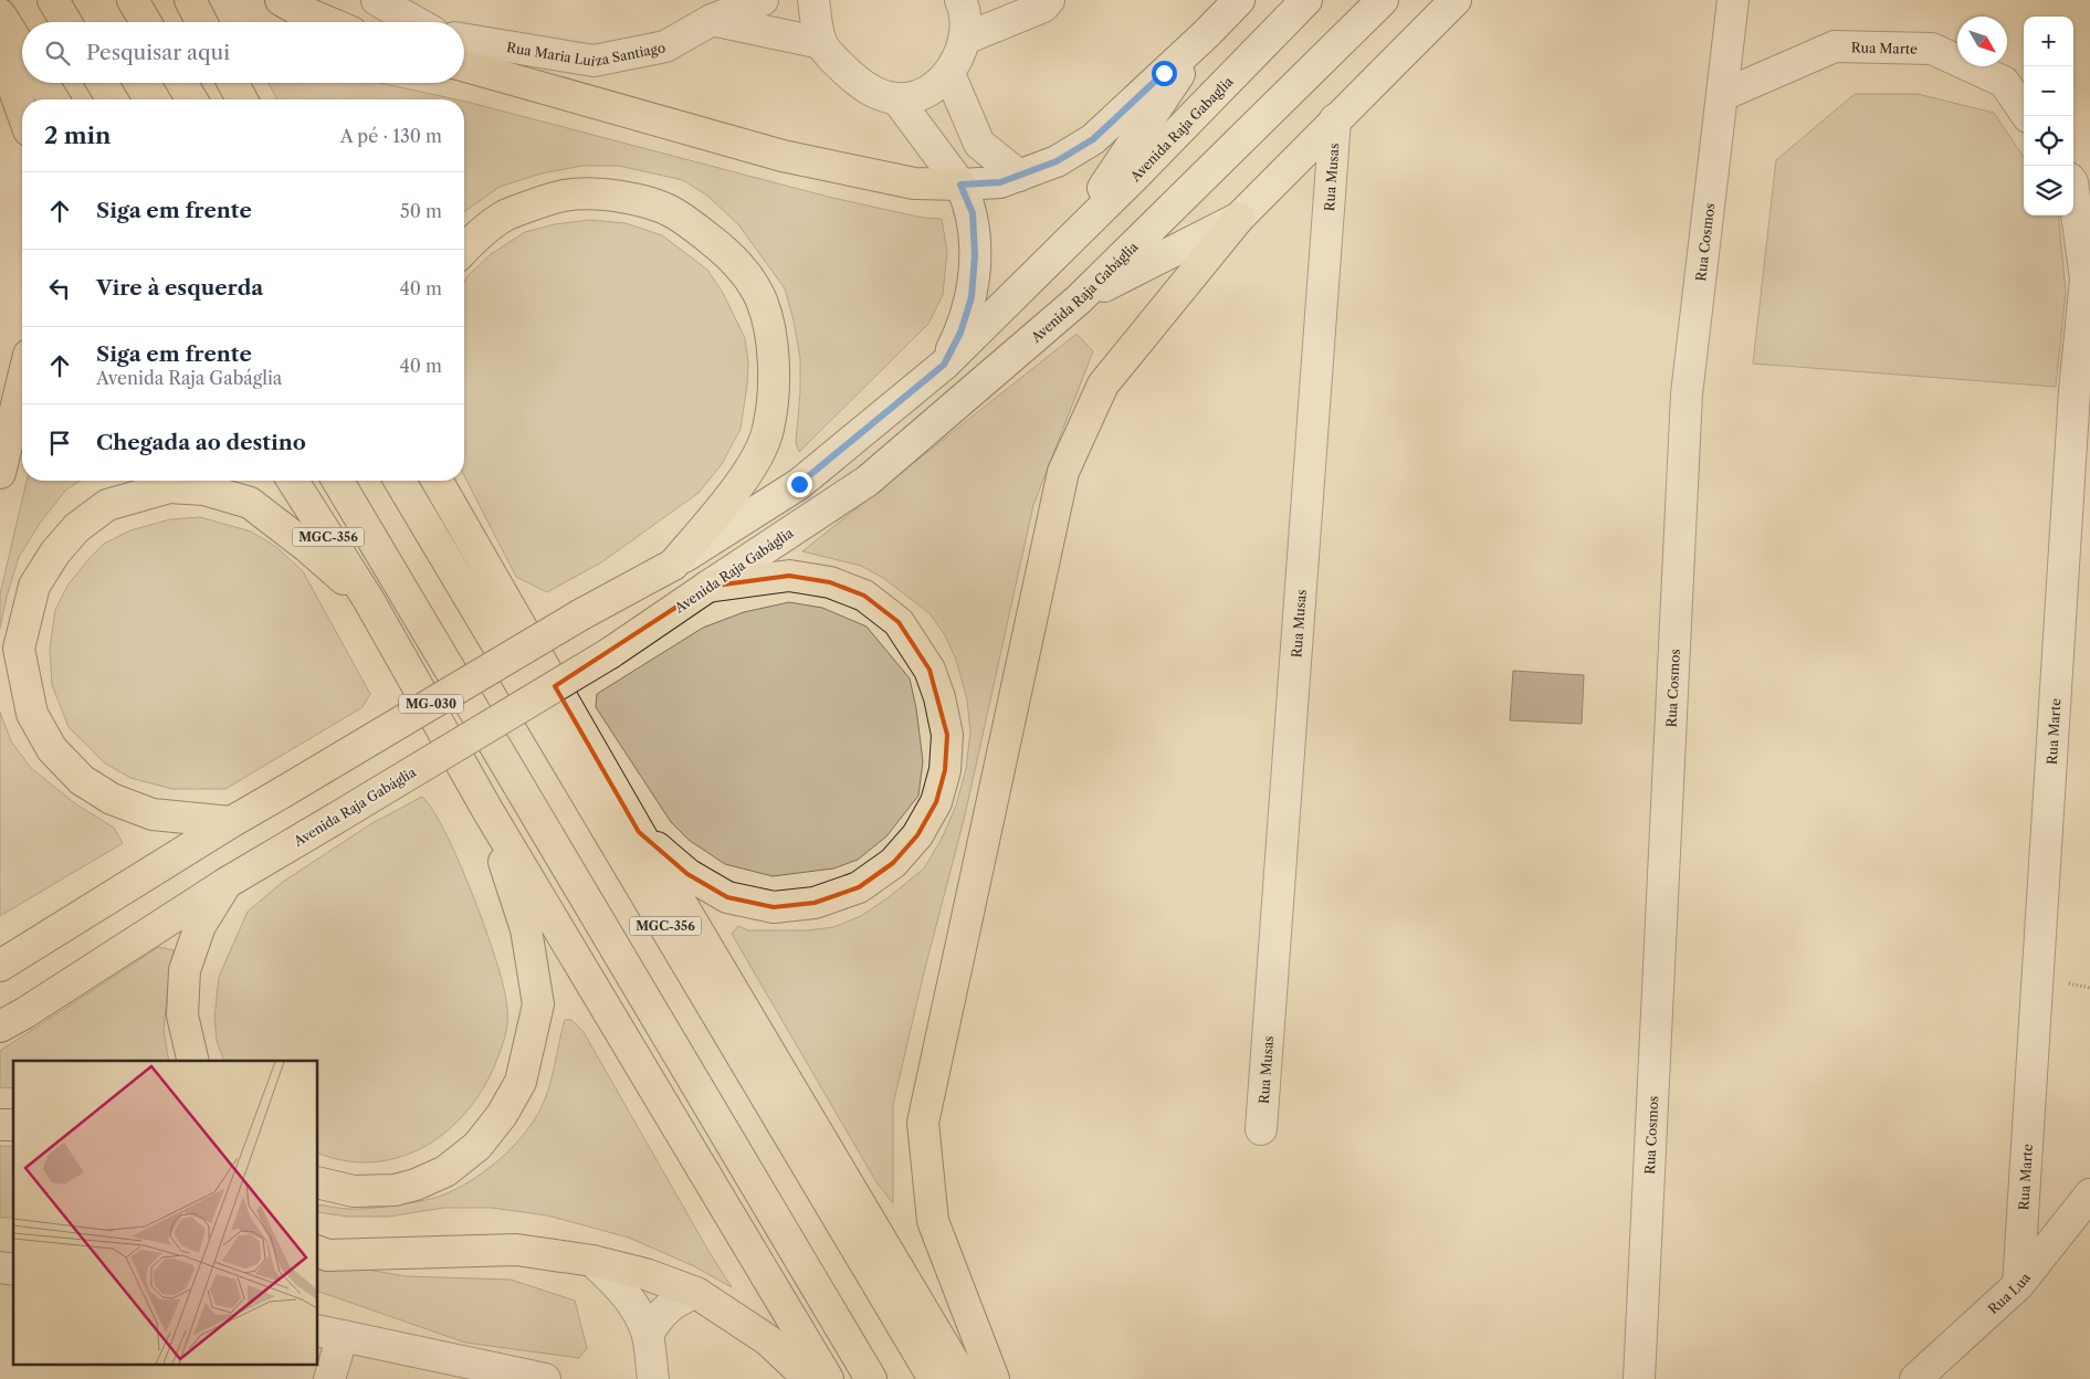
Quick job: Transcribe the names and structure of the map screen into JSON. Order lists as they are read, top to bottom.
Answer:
{
  "streets": {
    "highway": ["Avenida Raja Gabáglia", "MGC-356", "MG-030"],
    "street": [
      "Rua Maria Luiza Santiago",
      "Rua Marte",
      "Avenida Raja Gabaglia",
      "Rua Musas",
      "Rua Cosmos",
      "Rua Lua"
    ]
  },
  "crossings": [
    ["Rua Marte", "Rua Cosmos"],
    ["Rua Marte", "Rua Lua"]
  ],
  "north": "bottom right",
  "page": {
    "map_buttons": ["+", "−"],
    "search": "Pesquisar aqui",
    "heading": ["2 min", "A pé · 130 m"],
    "list": [
      ["Siga em frente", "50 m"],
      ["Vire à esquerda", "40 m"],
      ["Siga em frente", "Avenida Raja Gabáglia", "40 m"],
      "Chegada ao destino"
    ]
  }
}
